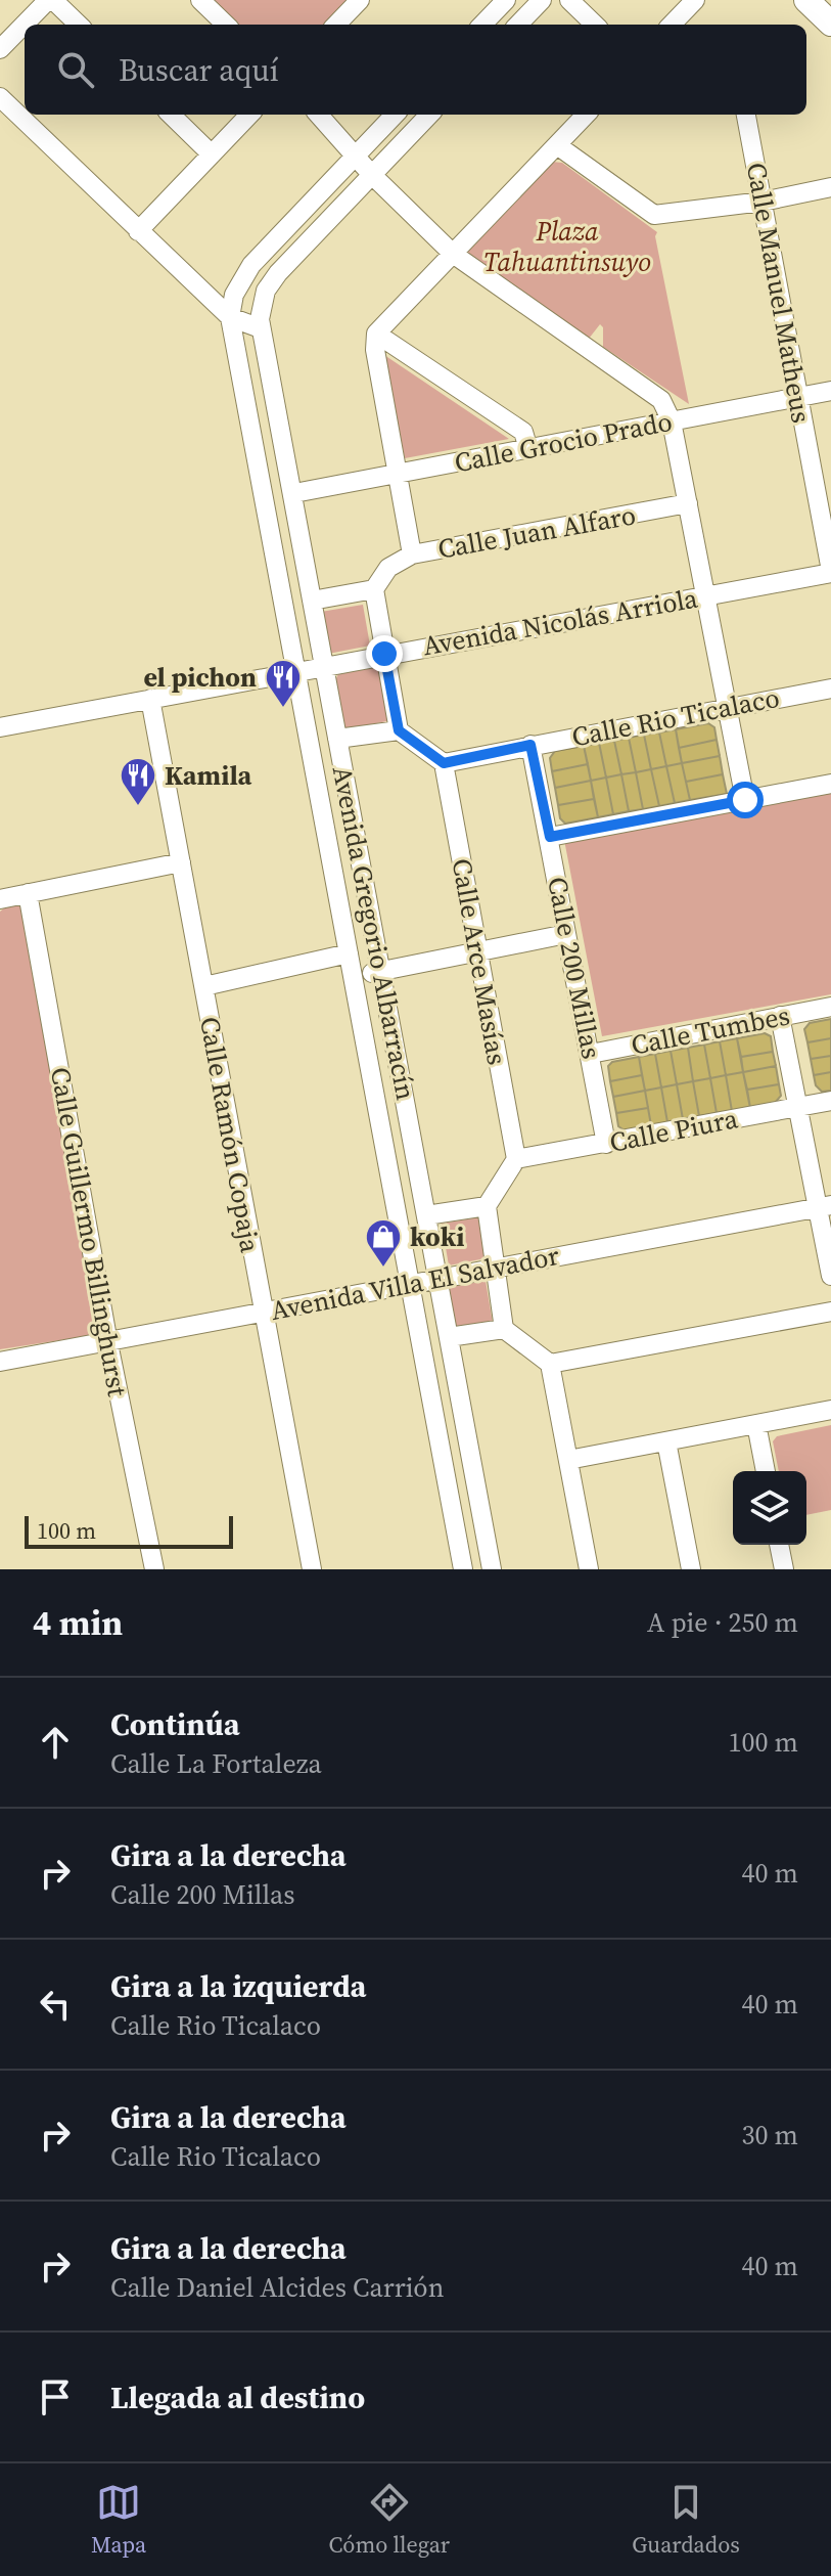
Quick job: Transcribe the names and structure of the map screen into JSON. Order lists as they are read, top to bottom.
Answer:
{
  "streets": {
    "street": [
      "Calle Manuel Matheus",
      "Calle Grocio Prado",
      "Calle Juan Alfaro",
      "Avenida Nicolás Arriola",
      "Calle Rio Ticalaco",
      "Avenida Gregorio Albarracín",
      "Calle Arce Masías",
      "Calle 200 Millas",
      "Calle Tumbes",
      "Calle Piura",
      "Calle Ramón Copaja",
      "Calle Guillermo Billinghurst",
      "Avenida Villa El Salvador"
    ]
  },
  "crossings": [
    ["Calle Manuel Matheus", "Calle Grocio Prado"],
    ["Calle Manuel Matheus", "Avenida Nicolás Arriola"],
    ["Calle Grocio Prado", "Avenida Gregorio Albarracín"],
    ["Avenida Nicolás Arriola", "Avenida Gregorio Albarracín"],
    ["Avenida Nicolás Arriola", "Calle Ramón Copaja"],
    ["Calle Rio Ticalaco", "Calle Arce Masías"],
    ["Calle Rio Ticalaco", "Calle 200 Millas"],
    ["Avenida Gregorio Albarracín", "Avenida Villa El Salvador"],
    ["Calle Arce Masías", "Calle Piura"],
    ["Calle 200 Millas", "Calle Tumbes"],
    ["Calle 200 Millas", "Calle Piura"],
    ["Calle Ramón Copaja", "Avenida Villa El Salvador"],
    ["Calle Guillermo Billinghurst", "Avenida Villa El Salvador"]
  ],
  "parks": ["Plaza Tahuantinsuyo"],
  "places": {
    "restaurant": ["el pichon", "Kamila"],
    "shop": ["koki"]
  },
  "scale_bar": "100 m",
  "page": {
    "search": "Buscar aquí",
    "scale": "100 m",
    "heading": ["4 min", "A pie · 250 m"],
    "list": [
      ["Continúa", "Calle La Fortaleza", "100 m"],
      ["Gira a la derecha", "Calle 200 Millas", "40 m"],
      ["Gira a la izquierda", "Calle Rio Ticalaco", "40 m"],
      ["Gira a la derecha", "Calle Rio Ticalaco", "30 m"],
      ["Gira a la derecha", "Calle Daniel Alcides Carrión", "40 m"],
      "Llegada al destino"
    ],
    "nav": ["Mapa", "Cómo llegar", "Guardados"]
  }
}
